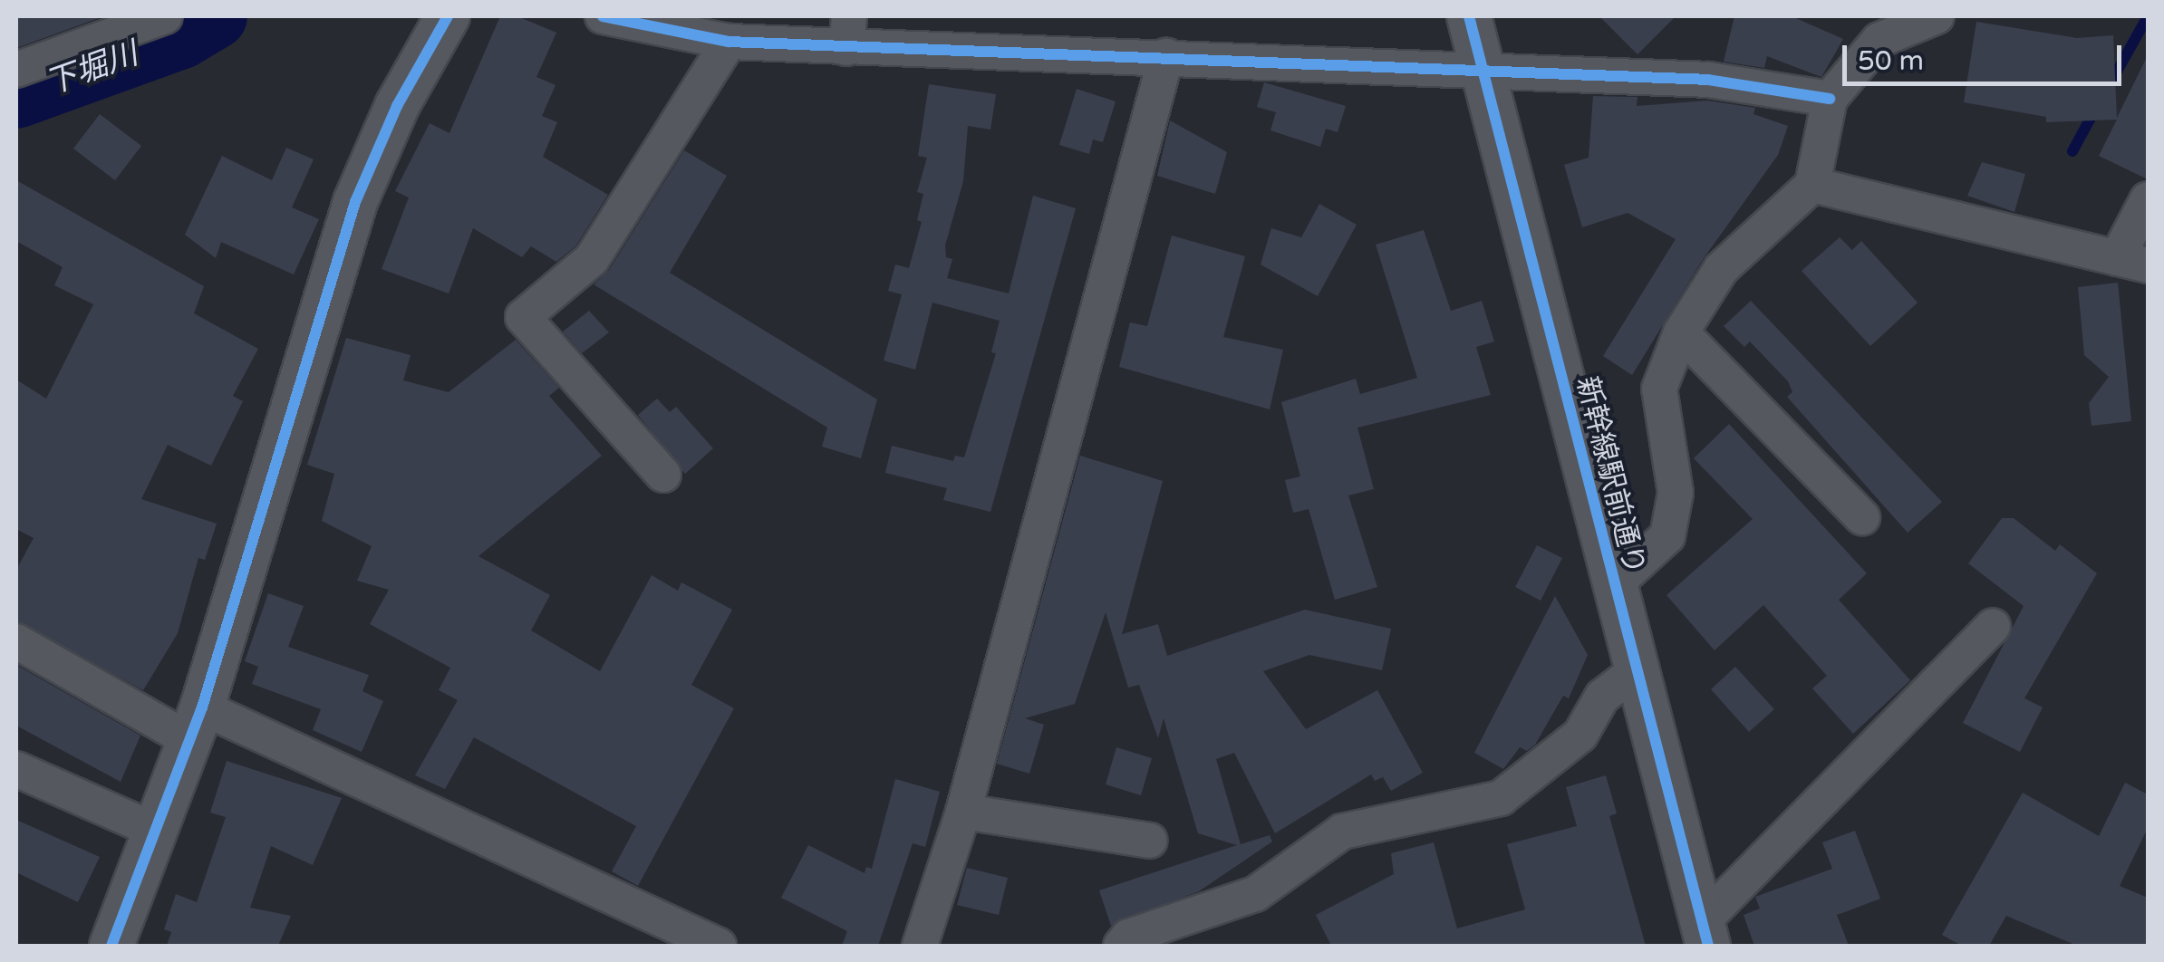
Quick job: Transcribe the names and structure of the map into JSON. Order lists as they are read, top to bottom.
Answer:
{
  "streets": {
    "street": ["新幹線駅前通り"]
  },
  "water": ["下堀川"],
  "scale_bar": "50 m"
}
